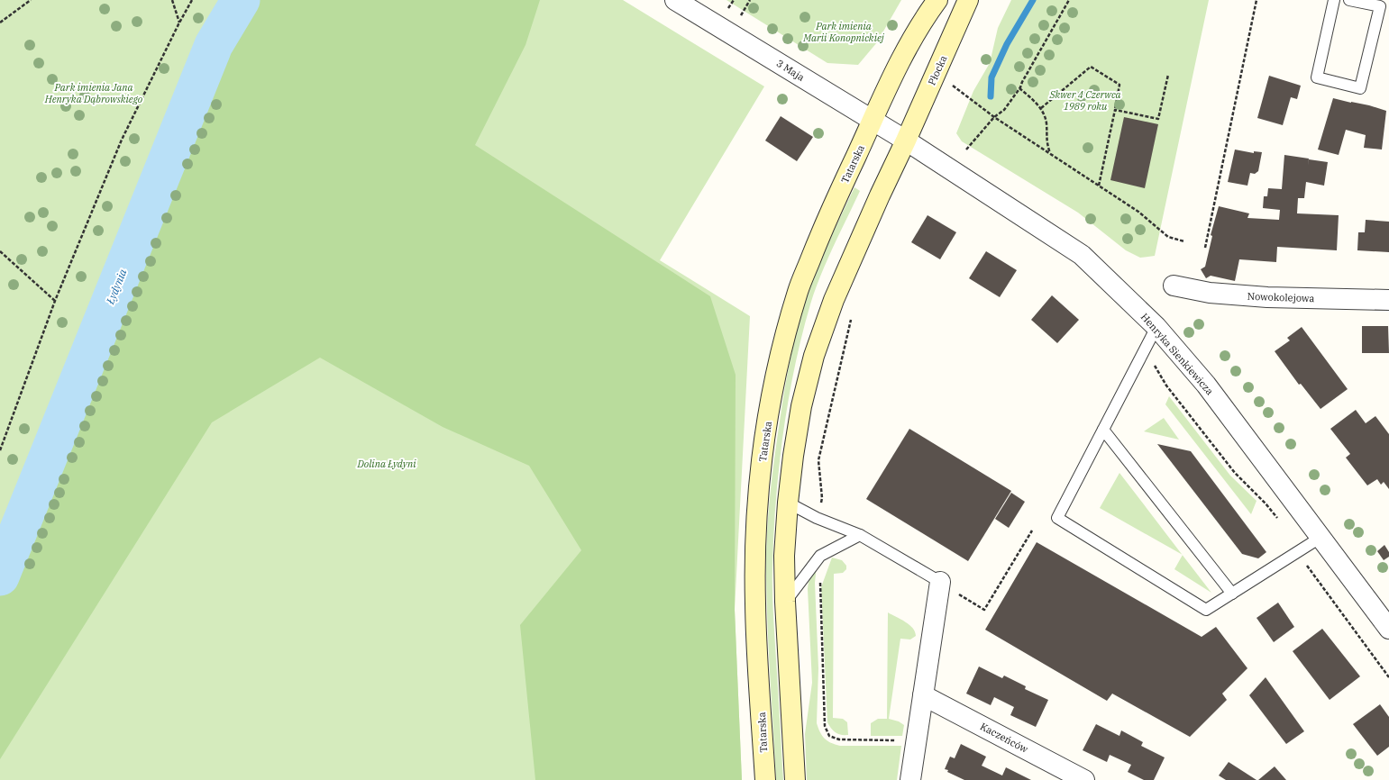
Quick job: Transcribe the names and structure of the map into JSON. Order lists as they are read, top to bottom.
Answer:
{
  "streets": {
    "main road": ["Płocka", "Tatarska"],
    "street": [
      "3 Maja",
      "Nowokolejowa",
      "Henryka Sienkiewicza",
      "Kaczeńców"
    ]
  },
  "crossings": [
    ["3 Maja", "Płocka"],
    ["3 Maja", "Tatarska"],
    ["3 Maja", "Henryka Sienkiewicza"],
    ["Płocka", "Henryka Sienkiewicza"]
  ],
  "water": ["Łydynia"],
  "parks": [
    "Park imienia Marii Konopnickiej",
    "Park imienia Jana Henryka Dąbrowskiego",
    "Skwer 4 Czerwca 1989 roku",
    "Dolina Łydyni"
  ]
}
